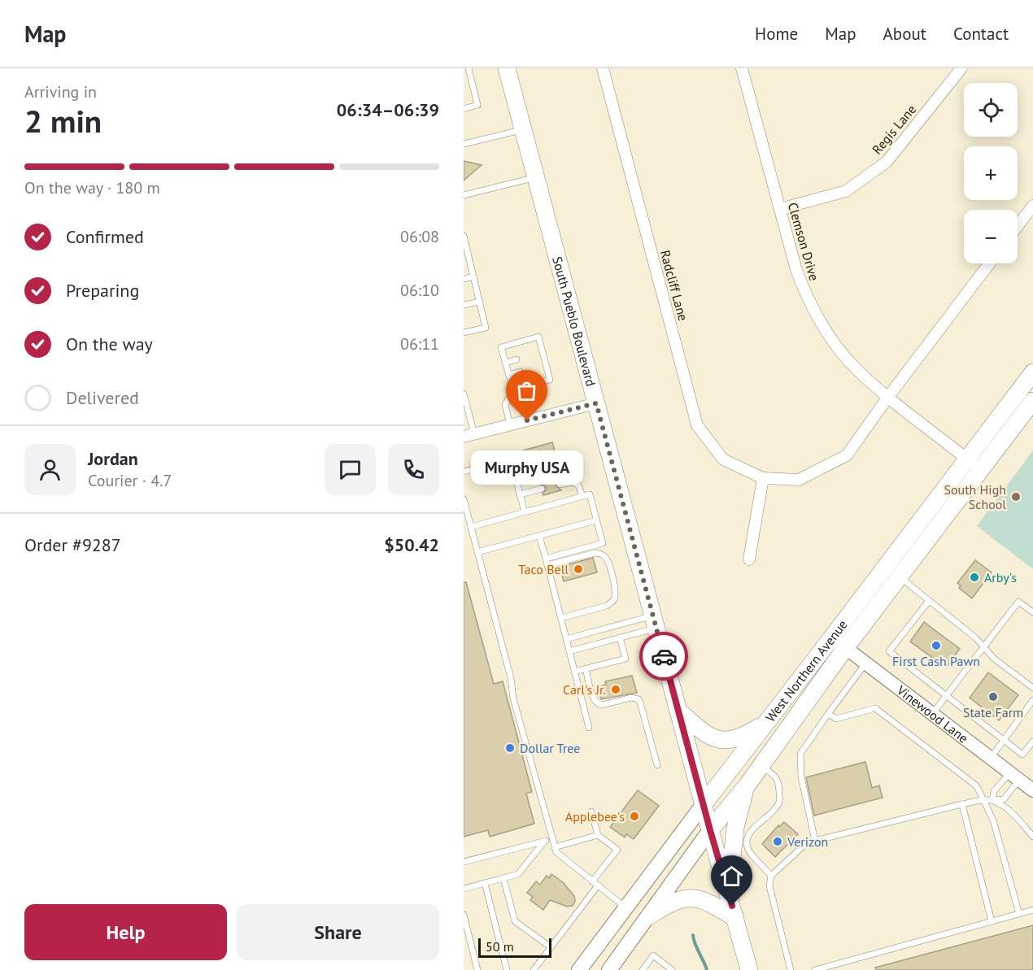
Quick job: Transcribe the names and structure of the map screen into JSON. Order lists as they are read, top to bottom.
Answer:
{
  "streets": {
    "main road": ["South Pueblo Boulevard", "West Northern Avenue"],
    "street": [
      "Regis Lane",
      "Clemson Drive",
      "Radcliff Lane",
      "Vinewood Lane"
    ]
  },
  "crossings": [
    ["Regis Lane", "Clemson Drive"],
    ["Clemson Drive", "Radcliff Lane"],
    ["Clemson Drive", "West Northern Avenue"],
    ["South Pueblo Boulevard", "West Northern Avenue"],
    ["West Northern Avenue", "Vinewood Lane"]
  ],
  "places": [
    "Murphy USA",
    "South High School",
    "Taco Bell",
    "Arby's",
    "First Cash Pawn",
    "Carl's Jr.",
    "State Farm",
    "Dollar Tree",
    "Applebee's",
    "Verizon"
  ],
  "scale_bar": "50 m",
  "page": {
    "header": "Map",
    "nav": [
      "Home",
      "Map",
      "About",
      "Contact"
    ],
    "heading": ["2 min", "Arriving in", "06:34–06:39"],
    "panel": [
      "Jordan",
      "Courier · 4.7",
      "Order #9287",
      "$50.42"
    ],
    "map_buttons": ["+", "−"],
    "bar": "On the way · 180 m",
    "list": [
      ["Confirmed", "06:08"],
      ["Preparing", "06:10"],
      ["On the way", "06:11"],
      "Delivered"
    ],
    "bubble": "Murphy USA",
    "buttons": ["Help", "Share"],
    "scale": "50 m"
  }
}
